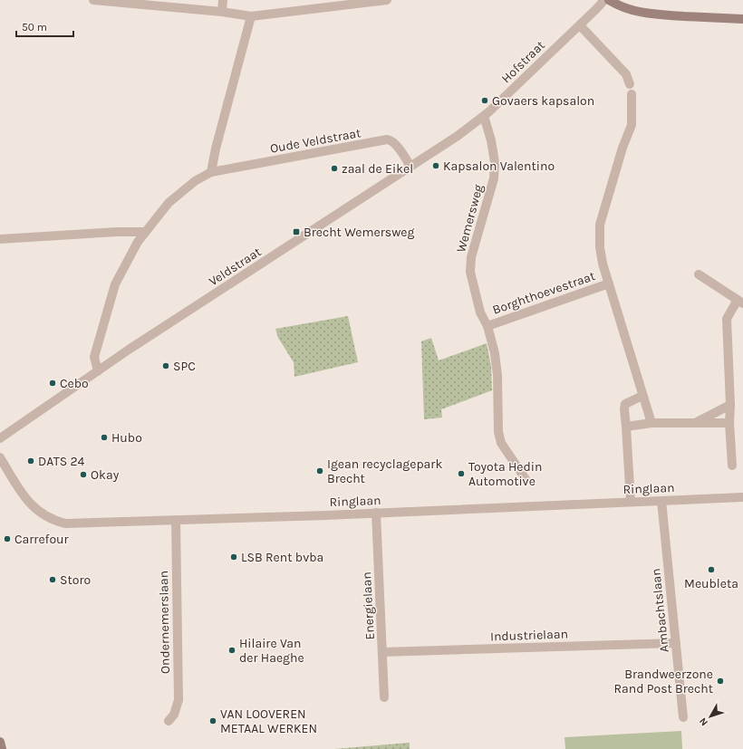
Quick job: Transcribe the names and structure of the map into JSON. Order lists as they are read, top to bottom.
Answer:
{
  "streets": {
    "street": [
      "Hofstraat",
      "Oude Veldstraat",
      "Wemersweg",
      "Veldstraat",
      "Borghthoevestraat",
      "Ringlaan",
      "Energielaan",
      "Ambachtslaan",
      "Ondernemerslaan",
      "Industrielaan"
    ]
  },
  "crossings": [
    ["Hofstraat", "Wemersweg"],
    ["Hofstraat", "Veldstraat"],
    ["Oude Veldstraat", "Veldstraat"],
    ["Wemersweg", "Veldstraat"],
    ["Wemersweg", "Borghthoevestraat"],
    ["Ringlaan", "Energielaan"],
    ["Ringlaan", "Ambachtslaan"],
    ["Ringlaan", "Ondernemerslaan"],
    ["Energielaan", "Industrielaan"],
    ["Ambachtslaan", "Industrielaan"]
  ],
  "places": {
    "other": [
      "Govaers kapsalon",
      "Kapsalon Valentino",
      "zaal de Eikel",
      "SPC",
      "Cebo",
      "Hubo",
      "DATS 24",
      "Igean recyclagepark Brecht",
      "Toyota Hedin Automotive",
      "Okay",
      "Carrefour",
      "LSB Rent bvba",
      "Meubleta",
      "Storo",
      "Hilaire Van der Haeghe",
      "Brandweerzone Rand Post Brecht",
      "VAN LOOVEREN METAAL WERKEN"
    ],
    "transit": ["Brecht Wemersweg"]
  },
  "scale_bar": "50 m",
  "north": "bottom left"
}
